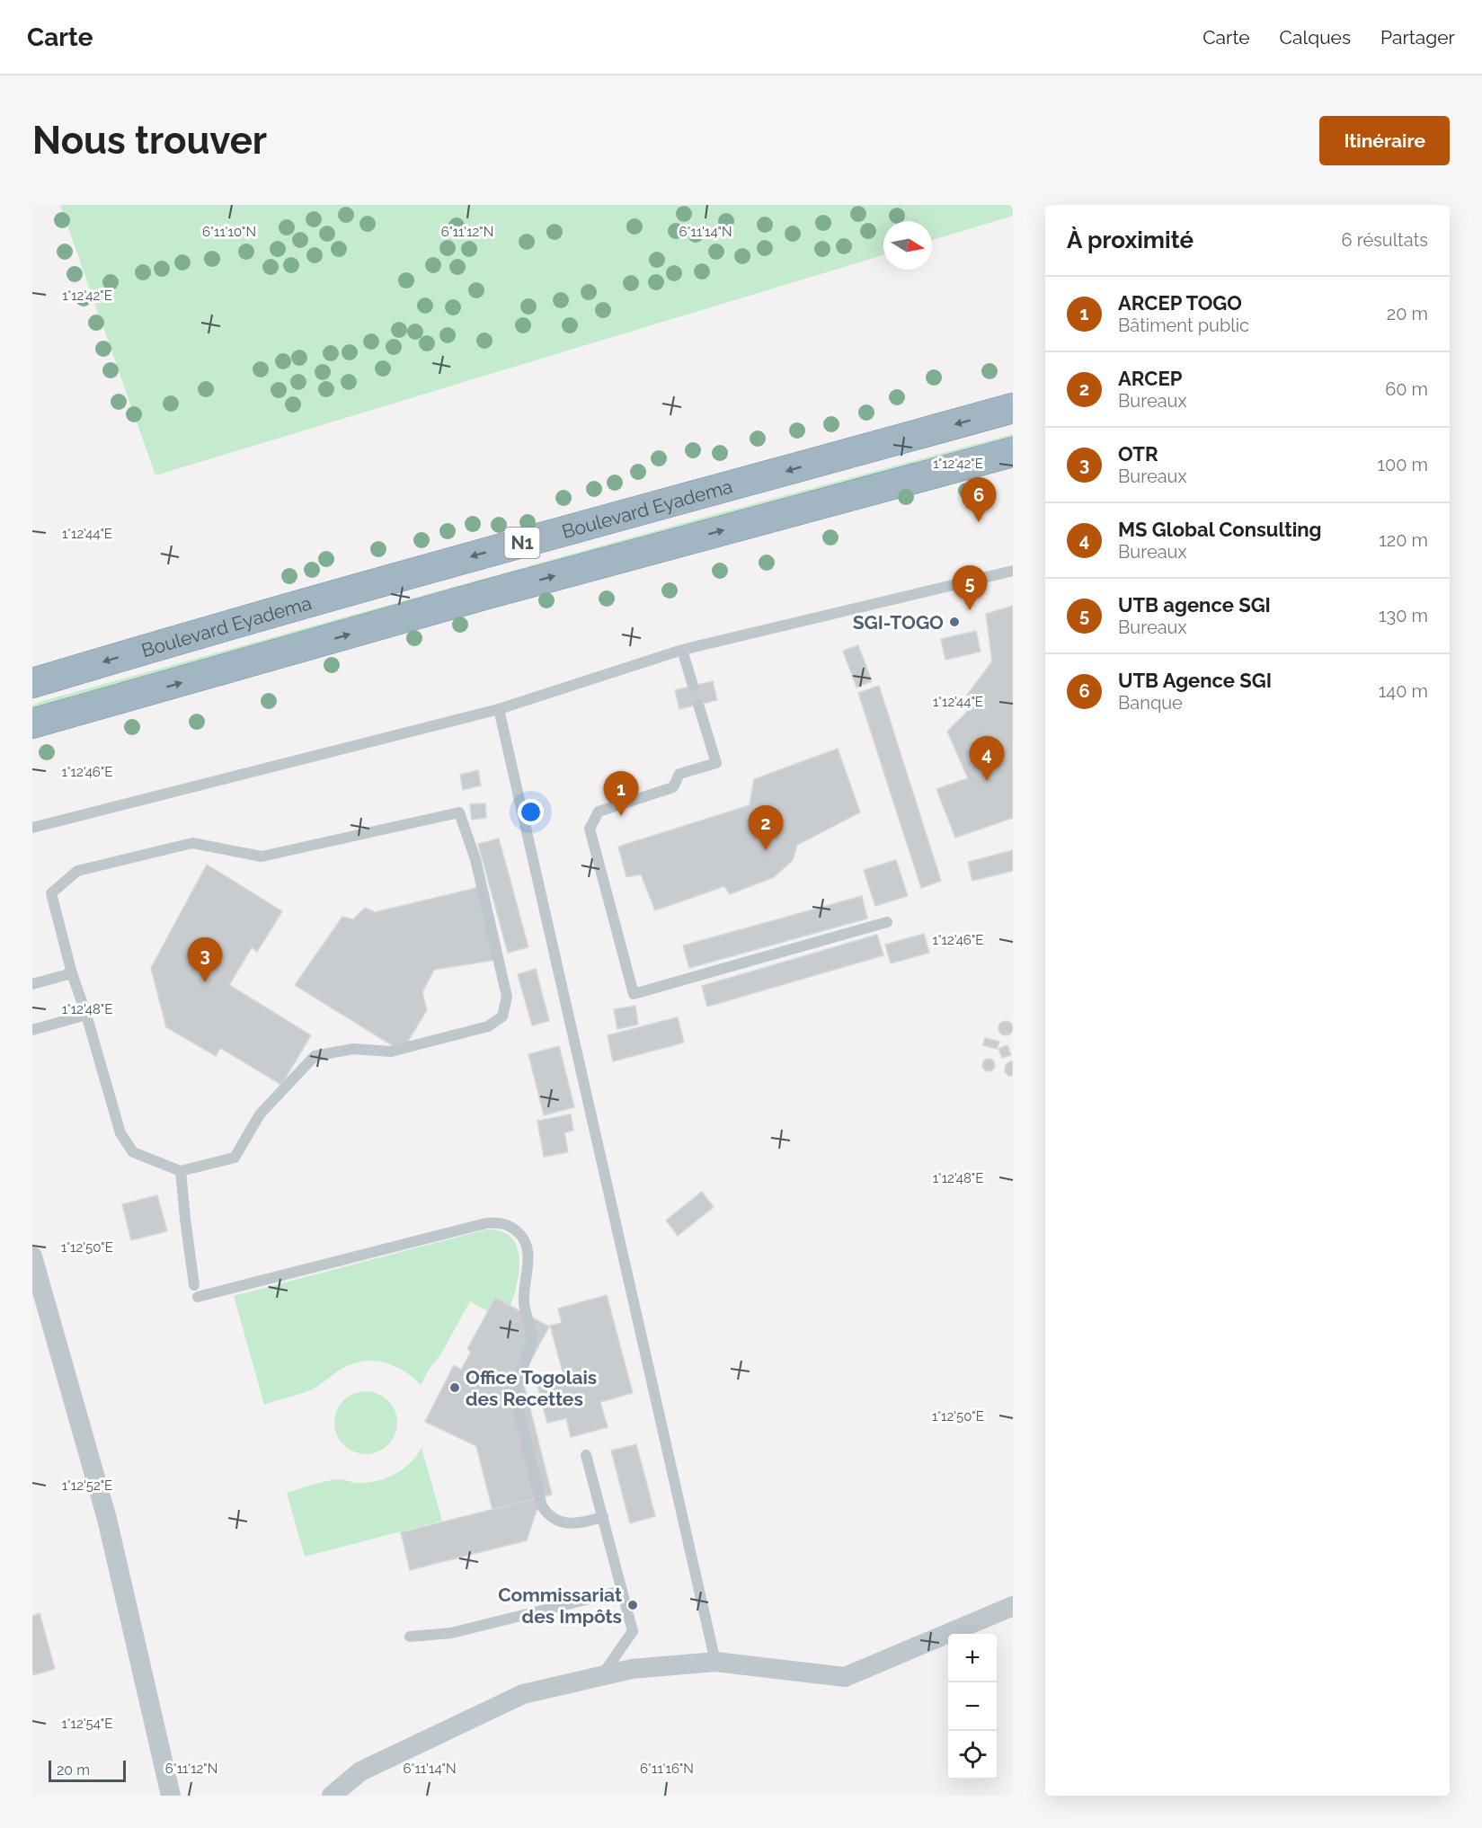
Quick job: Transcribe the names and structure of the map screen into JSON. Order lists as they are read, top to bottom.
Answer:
{
  "streets": {
    "highway": ["Boulevard Eyadema", "N1"]
  },
  "places": ["SGI-TOGO", "Office Togolais des Recettes", "Commissariat des Impôts"],
  "scale_bar": "20 m",
  "north": "right",
  "page": {
    "header": "Carte",
    "nav": ["Carte", "Calques", "Partager"],
    "buttons": "Itinéraire",
    "title": "Nous trouver",
    "heading": ["À proximité", "6 résultats"],
    "list": [
      {
        "mark": "1",
        "name": "ARCEP TOGO",
        "note": "Bâtiment public",
        "value": "20 m"
      },
      {
        "mark": "2",
        "name": "ARCEP",
        "note": "Bureaux",
        "value": "60 m"
      },
      {
        "mark": "3",
        "name": "OTR",
        "note": "Bureaux",
        "value": "100 m"
      },
      {
        "mark": "4",
        "name": "MS Global Consulting",
        "note": "Bureaux",
        "value": "120 m"
      },
      {
        "mark": "5",
        "name": "UTB agence SGI",
        "note": "Bureaux",
        "value": "130 m"
      },
      {
        "mark": "6",
        "name": "UTB Agence SGI",
        "note": "Banque",
        "value": "140 m"
      }
    ],
    "pins": [
      "6",
      "5",
      "4",
      "1",
      "2",
      "3"
    ],
    "map_buttons": ["+", "−"],
    "scale": "20 m"
  },
  "coordinates": [
    "6°11'10\"N",
    "6°11'12\"N",
    "6°11'14\"N",
    "1°12'42\"E",
    "1°12'44\"E",
    "1°12'46\"E",
    "1°12'48\"E",
    "1°12'50\"E",
    "1°12'52\"E",
    "1°12'54\"E",
    "6°11'16\"N"
  ]
}
